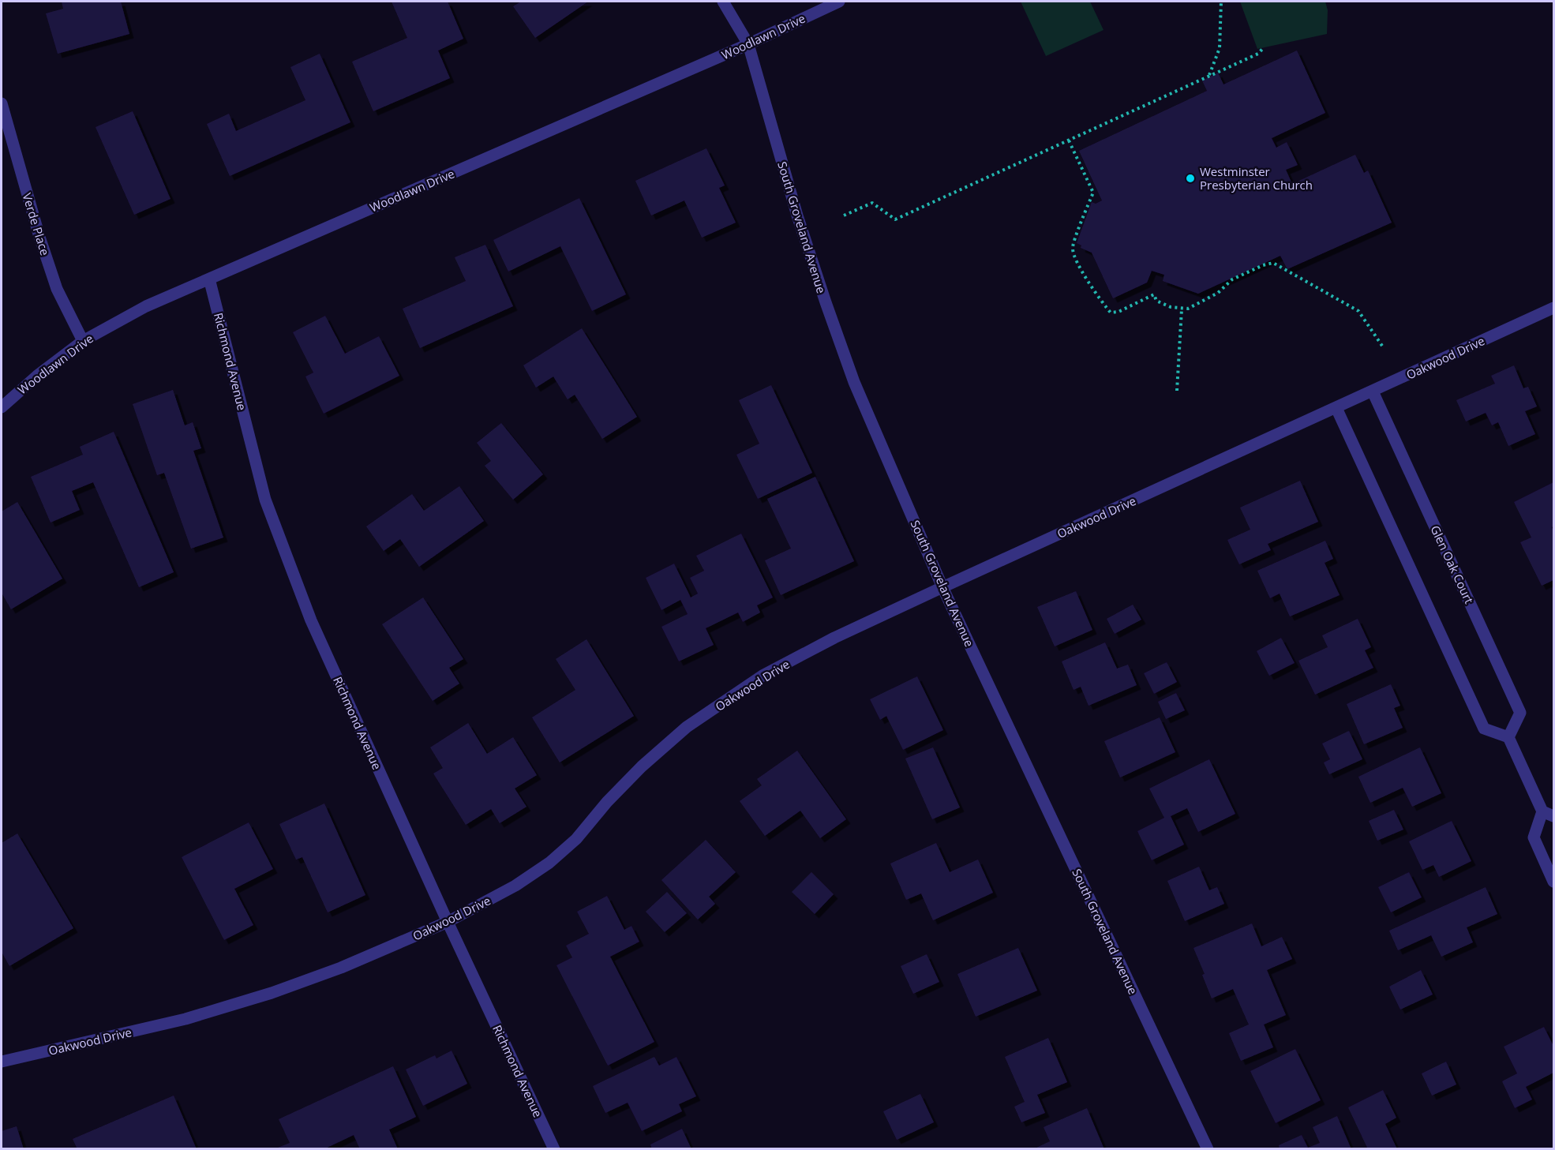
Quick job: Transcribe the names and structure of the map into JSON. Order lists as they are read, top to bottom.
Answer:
{
  "streets": {
    "street": [
      "Woodlawn Drive",
      "Verde Place",
      "South Groveland Avenue",
      "Oakwood Drive",
      "Richmond Avenue",
      "Glen Oak Court"
    ]
  },
  "crossings": [
    ["Woodlawn Drive", "Verde Place"],
    ["Woodlawn Drive", "South Groveland Avenue"],
    ["Woodlawn Drive", "Richmond Avenue"],
    ["South Groveland Avenue", "Oakwood Drive"],
    ["Oakwood Drive", "Richmond Avenue"],
    ["Oakwood Drive", "Glen Oak Court"]
  ],
  "places": ["Westminster Presbyterian Church"]
}
